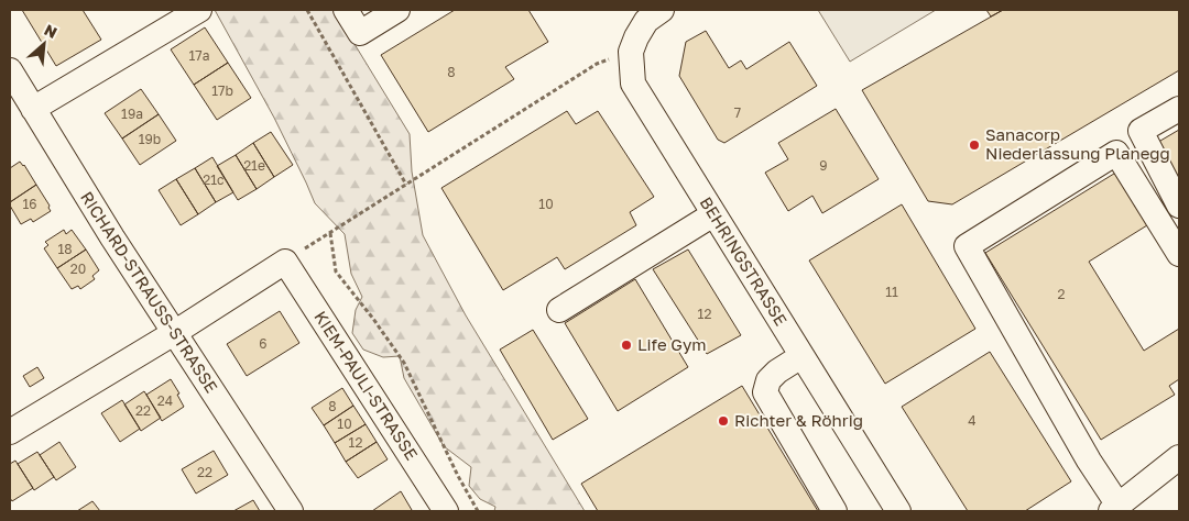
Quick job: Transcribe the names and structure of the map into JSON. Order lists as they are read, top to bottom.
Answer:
{
  "streets": {
    "street": ["BEHRINGSTRASSE", "RICHARD-STRAUSS-STRASSE", "KIEM-PAULI-STRASSE"]
  },
  "places": ["Sanacorp Niederlassung Planegg", "Life Gym", "Richter & Röhrig"],
  "house_numbers": [
    "17a",
    "8",
    "17b",
    "7",
    "19a",
    "19b",
    "21e",
    "9",
    "21c",
    "16",
    "10",
    "18",
    "20",
    "11",
    "2",
    "12",
    "6",
    "24",
    "8",
    "22",
    "4",
    "10",
    "12",
    "22"
  ],
  "north": "top right"
}
